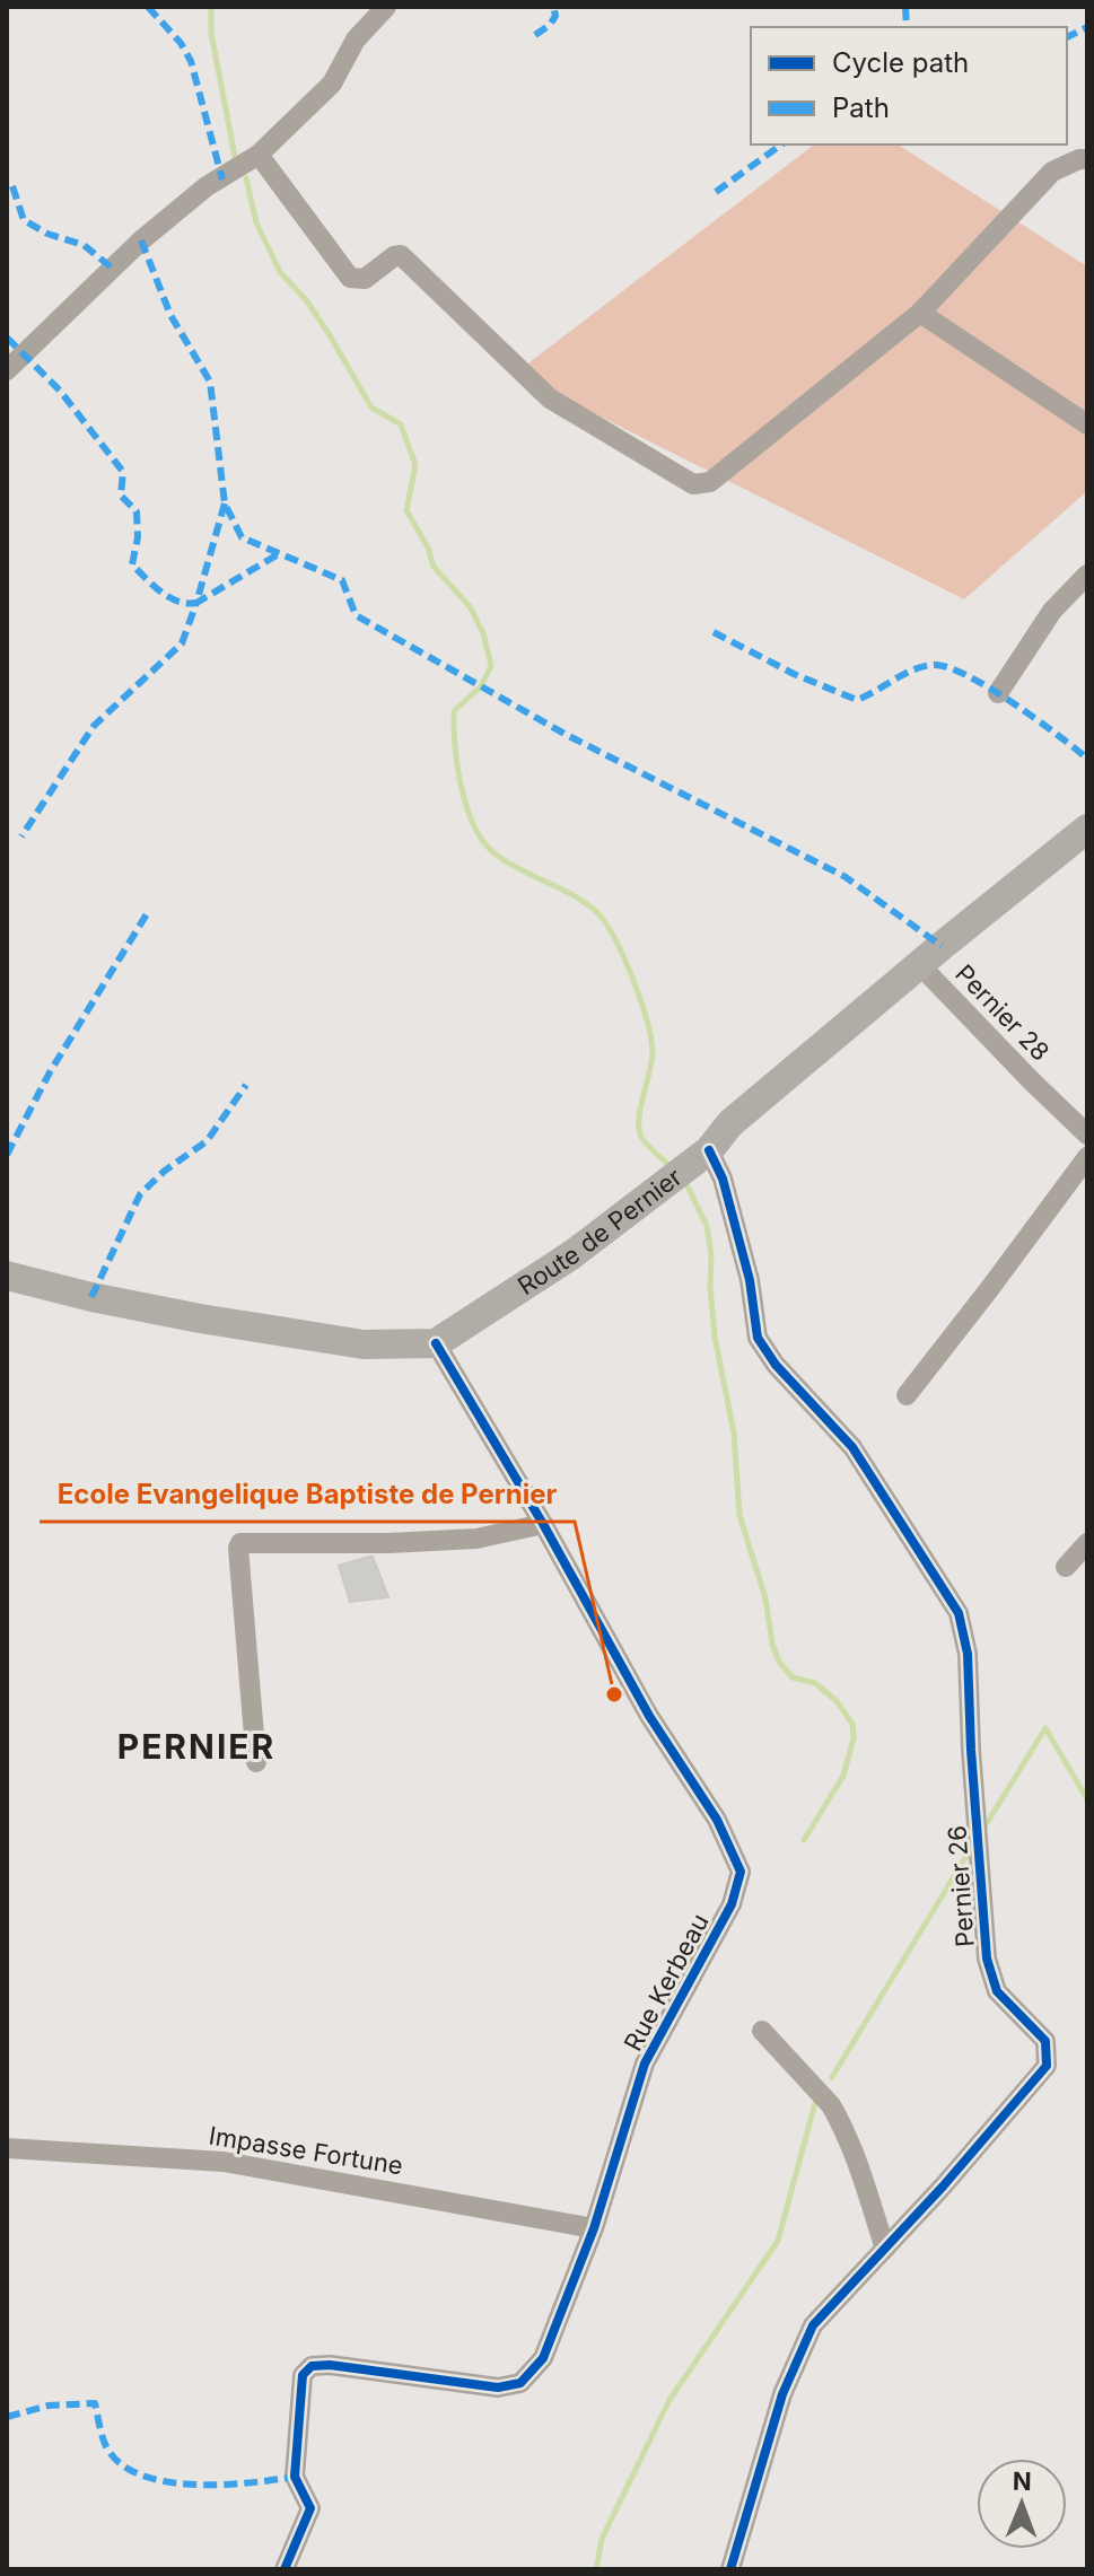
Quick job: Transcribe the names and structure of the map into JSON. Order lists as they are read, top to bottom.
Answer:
{
  "streets": {
    "street": [
      "Pernier 28",
      "Route de Pernier",
      "Pernier 26",
      "Rue Kerbeau",
      "Impasse Fortune"
    ]
  },
  "crossings": [
    ["Pernier 28", "Route de Pernier"],
    ["Route de Pernier", "Pernier 26"],
    ["Route de Pernier", "Rue Kerbeau"],
    ["Rue Kerbeau", "Impasse Fortune"]
  ],
  "districts": ["PERNIER"],
  "places": ["Ecole Evangelique Baptiste de Pernier"],
  "legend": ["Cycle path", "Path"],
  "north": "top"
}
